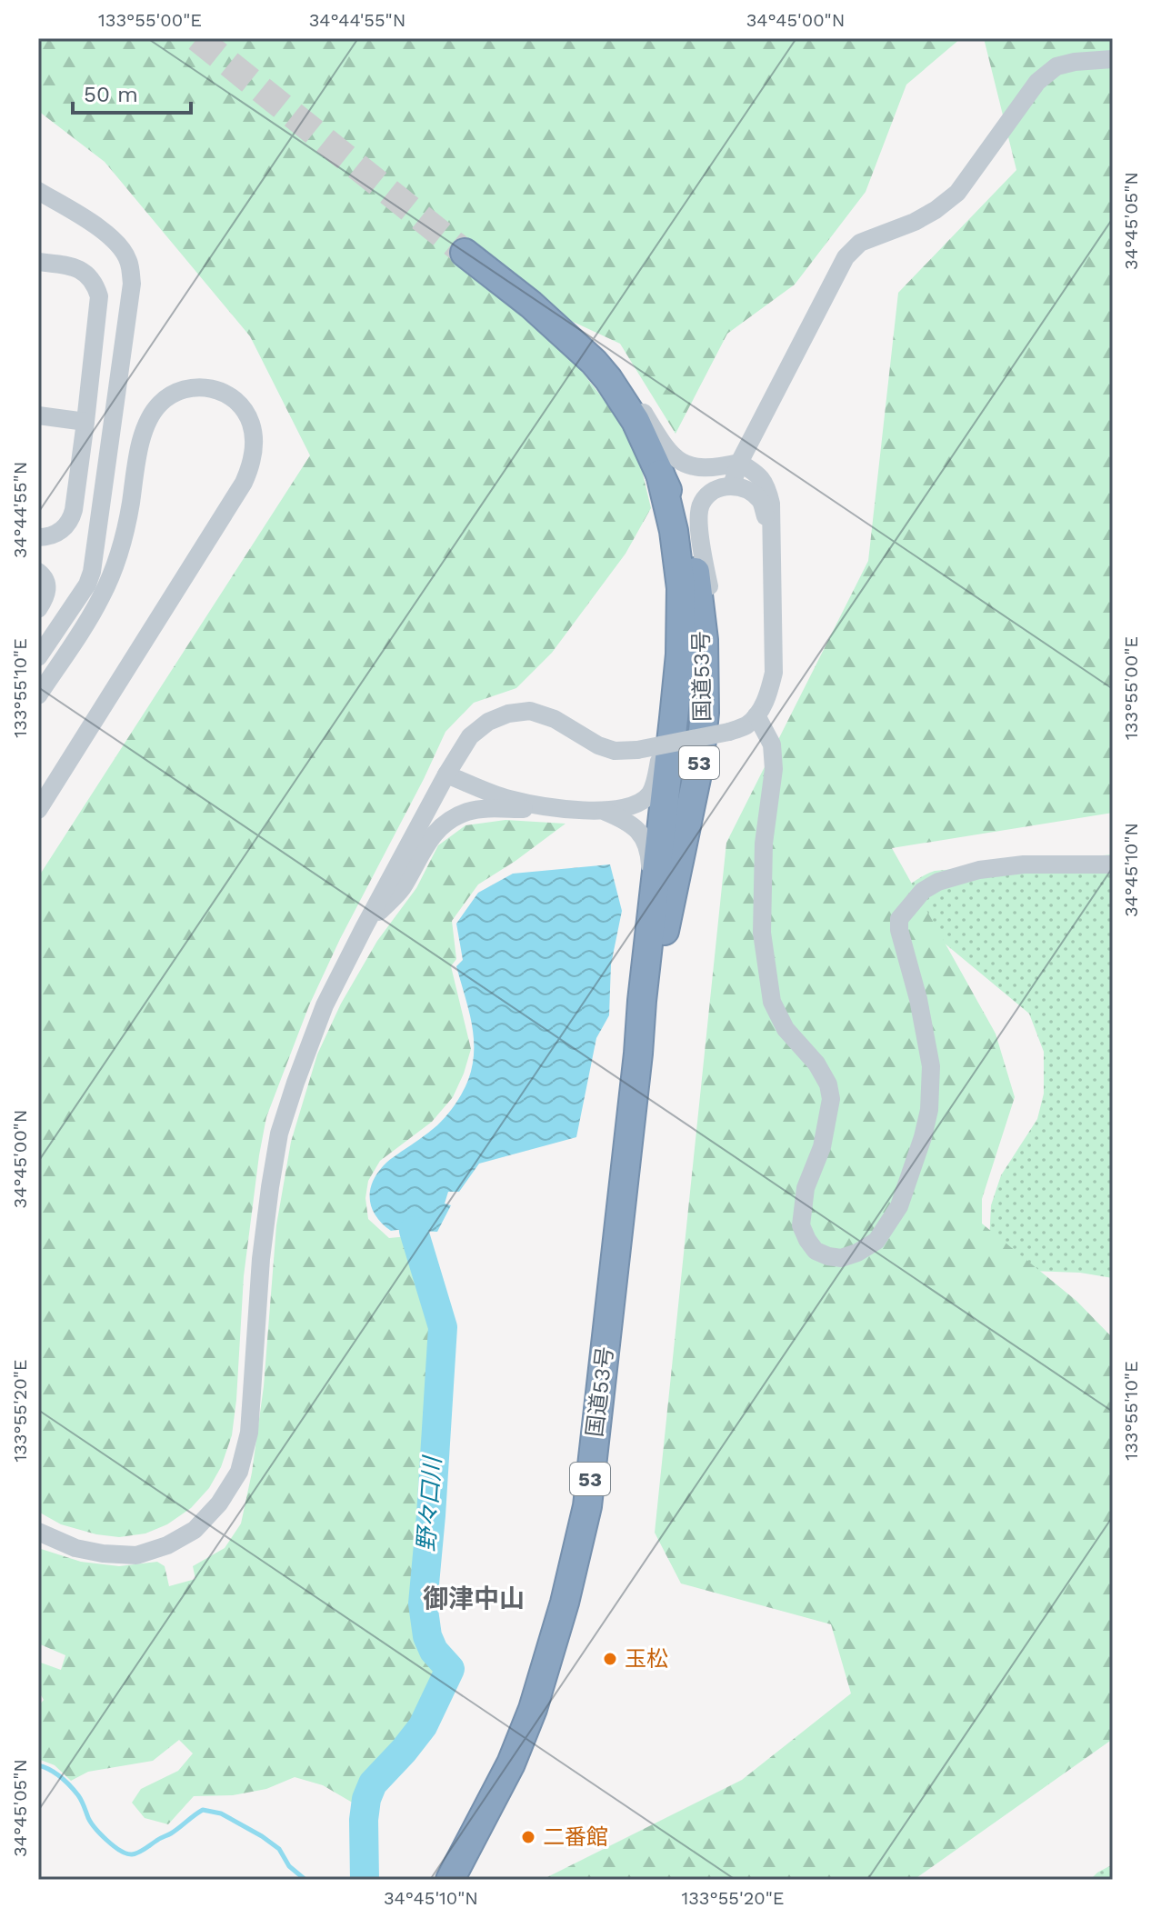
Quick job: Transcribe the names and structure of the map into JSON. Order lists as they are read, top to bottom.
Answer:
{
  "streets": {
    "highway": ["国道53号", "53"]
  },
  "districts": ["御津中山"],
  "water": ["野々口川"],
  "places": ["玉松", "二番館"],
  "scale_bar": "50 m",
  "coordinates": [
    "133°55'00\"E",
    "34°44'55\"N",
    "34°45'00\"N",
    "34°45'05\"N",
    "133°55'10\"E",
    "34°45'10\"N",
    "133°55'20\"E"
  ]
}
